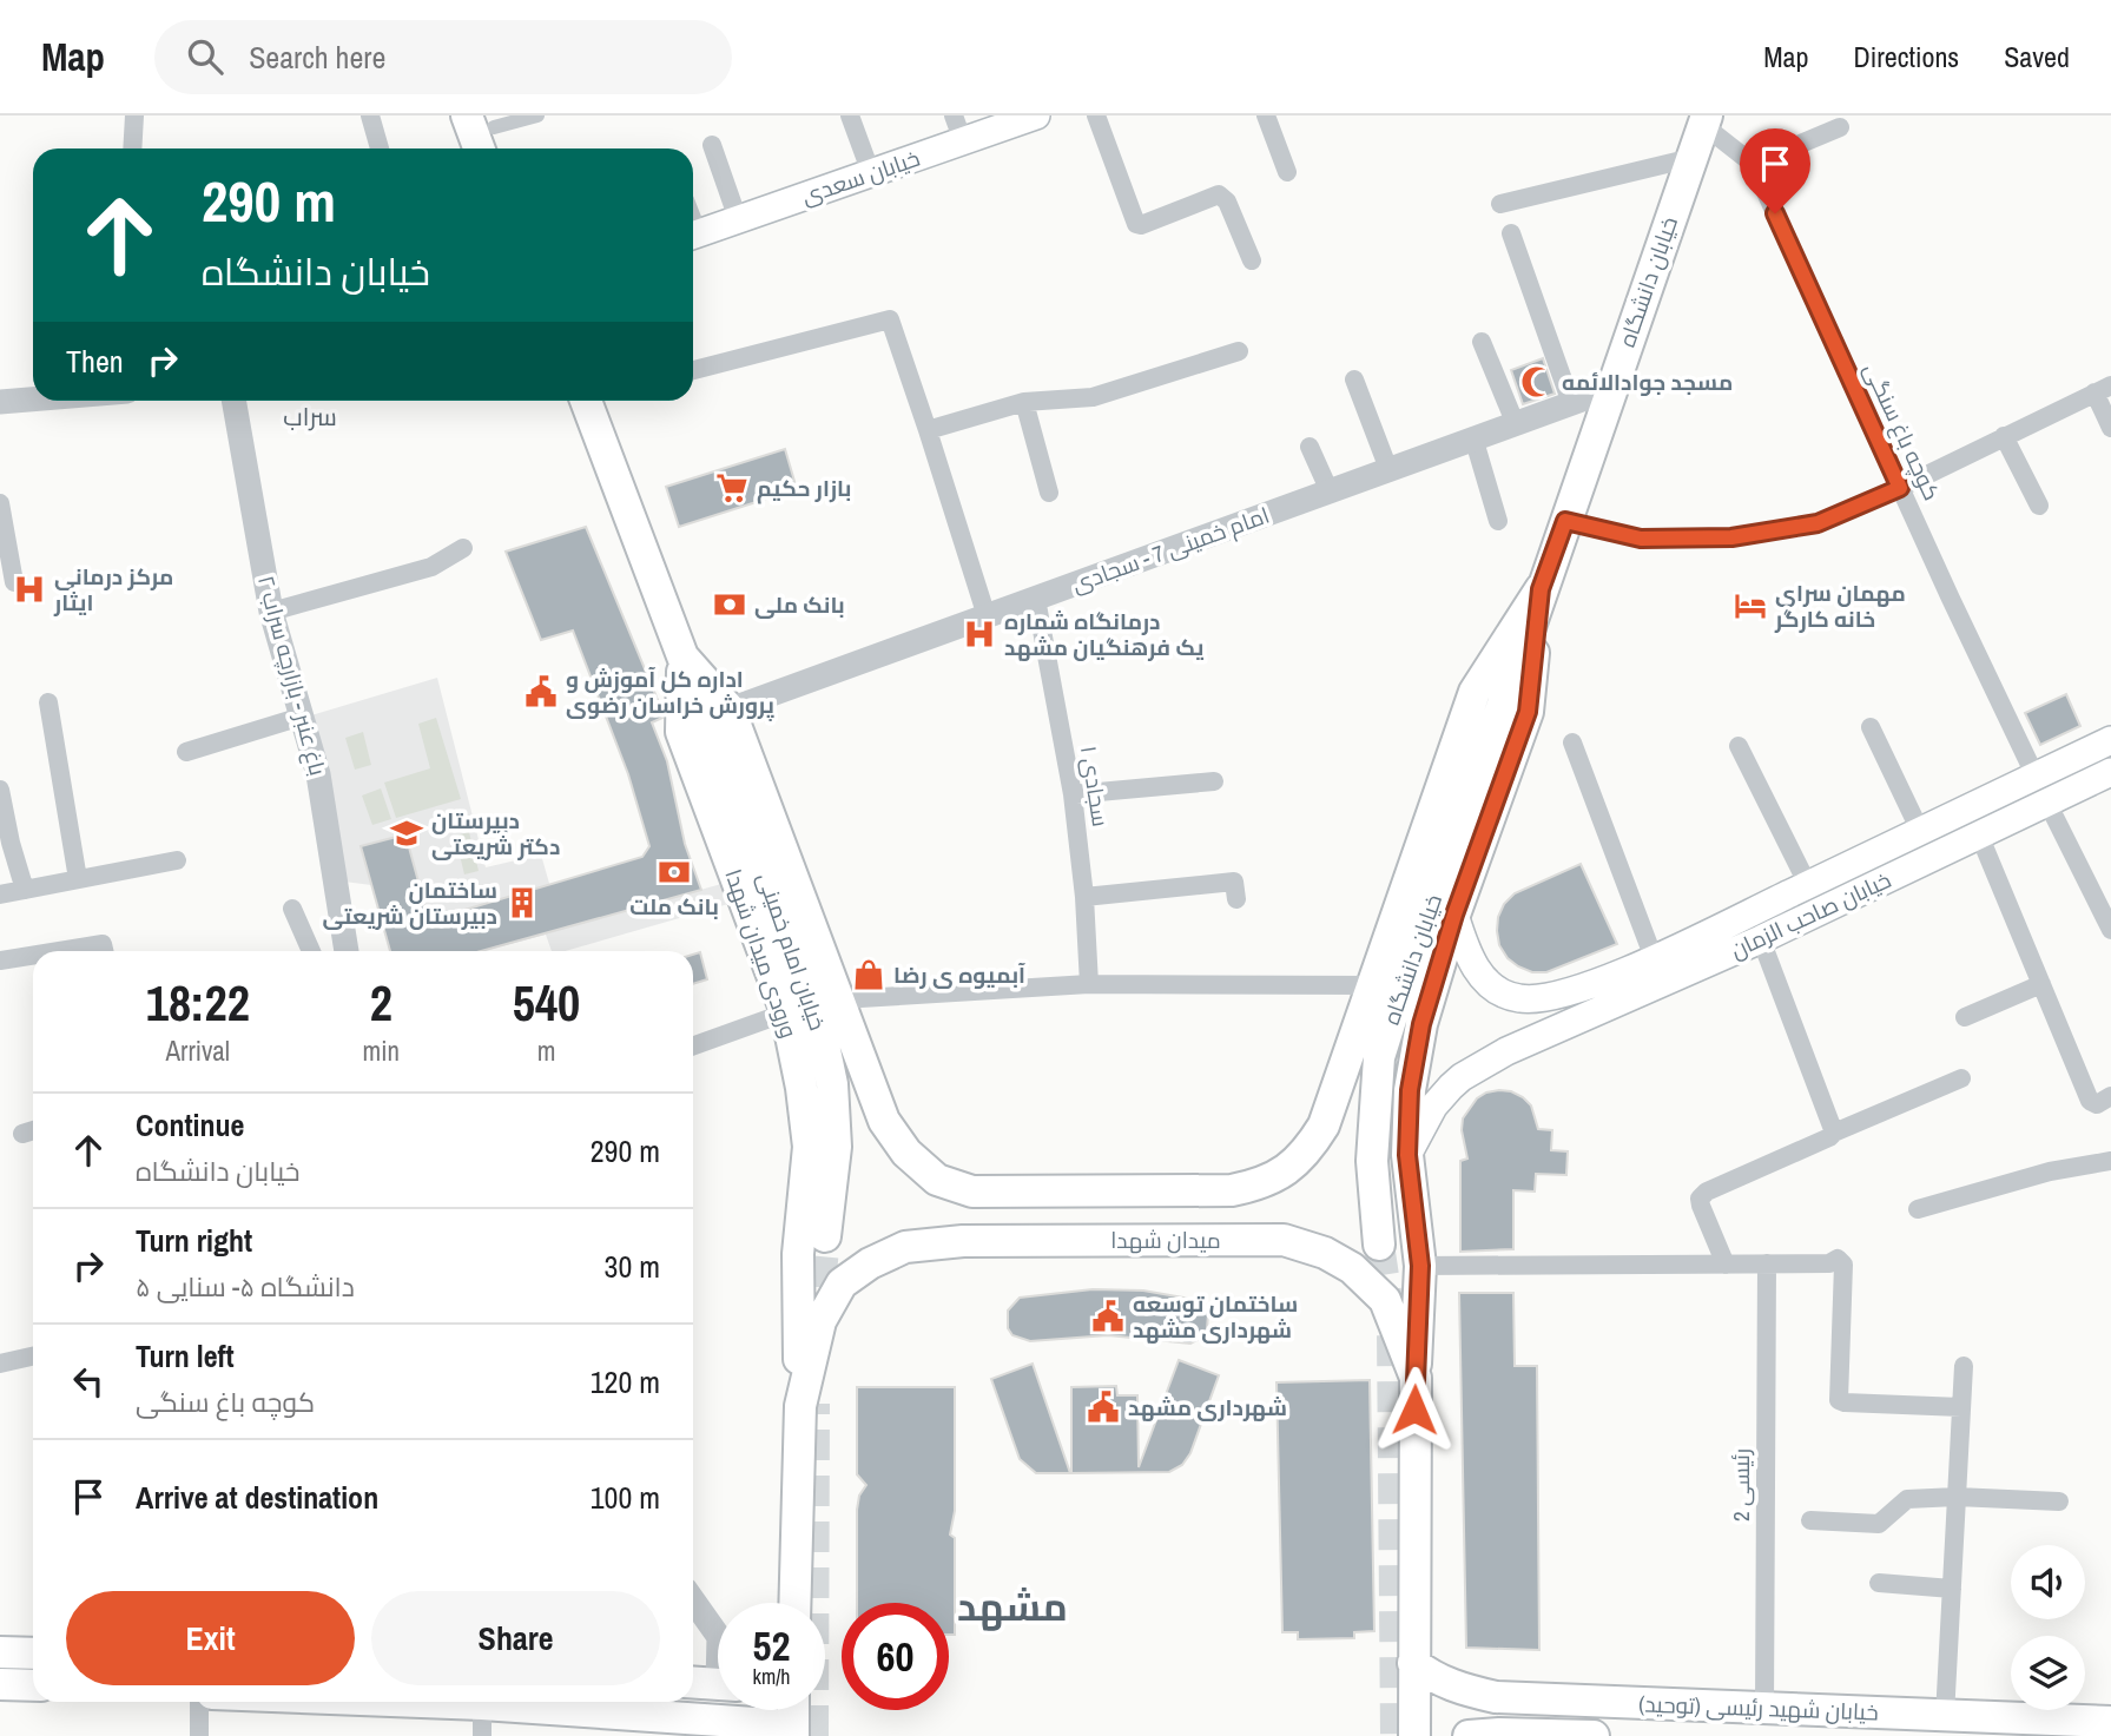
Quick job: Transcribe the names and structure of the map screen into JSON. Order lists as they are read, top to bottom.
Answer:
{
  "streets": {
    "main road": [
      "خیابان سعدی",
      "خیابان دانشگاه",
      "خیابان صاحب الزمان",
      "خیابان امام خمینی",
      "ورودی میدان شهدا",
      "میدان شهدا",
      "خیابان شهید رئیسی (توحید)"
    ],
    "street": [
      "کوچه باغ سنگی",
      "امام خمینی 7 - سجادی",
      "باغ عنبر - بازارچه سراب ۲",
      "سجادی ۱",
      "رئیسی 2"
    ]
  },
  "crossings": [
    ["خیابان دانشگاه", "کوچه باغ سنگی"],
    ["خیابان دانشگاه", "امام خمینی 7 - سجادی"],
    ["امام خمینی 7 - سجادی", "سجادی ۱"],
    ["امام خمینی 7 - سجادی", "خیابان امام خمینی"],
    ["ورودی میدان شهدا", "میدان شهدا"],
    ["میدان شهدا", "خیابان شهید رئیسی (توحید)"],
    ["رئیسی 2", "خیابان شهید رئیسی (توحید)"]
  ],
  "districts": ["سراب", "مشهد"],
  "places": {
    "mosque": ["مسجد جوادالائمه"],
    "supermarket": ["بازار حکیم"],
    "hospital": ["مرکز درمانی ایثار", "درمانگاه شماره یک فرهنگیان مشهد"],
    "bank": ["بانک ملی", "بانک ملت"],
    "hotel": ["مهمان سرای خانه کارگر"],
    "public building": ["اداره کل آموزش و پرورش خراسان رضوی", "ساختمان توسعه شهرداری مشهد", "شهرداری مشهد"],
    "school or university": ["دبیرستان دکتر شریعتی"],
    "building": ["ساختمان دبیرستان شریعتی"],
    "shop": ["آبمیوه ی رضا"]
  },
  "page": {
    "header": "Map",
    "search": "Search here",
    "nav": ["Map", "Directions", "Saved"],
    "turn": ["290 m", "خیابان دانشگاه"],
    "then": "Then",
    "eta": [
      "18:22",
      "Arrival",
      "2",
      "min",
      "540",
      "m"
    ],
    "list": [
      {
        "name": "Continue",
        "note": "خیابان دانشگاه",
        "value": "290 m"
      },
      {
        "name": "Turn right",
        "note": "دانشگاه ۵- سنایی ۵",
        "value": "30 m"
      },
      {
        "name": "Turn left",
        "note": "کوچه باغ سنگی",
        "value": "120 m"
      },
      {
        "name": "Arrive at destination",
        "value": "100 m"
      }
    ],
    "buttons": ["Exit", "Share"],
    "speed": "52 km/h",
    "limit": "60"
  }
}
